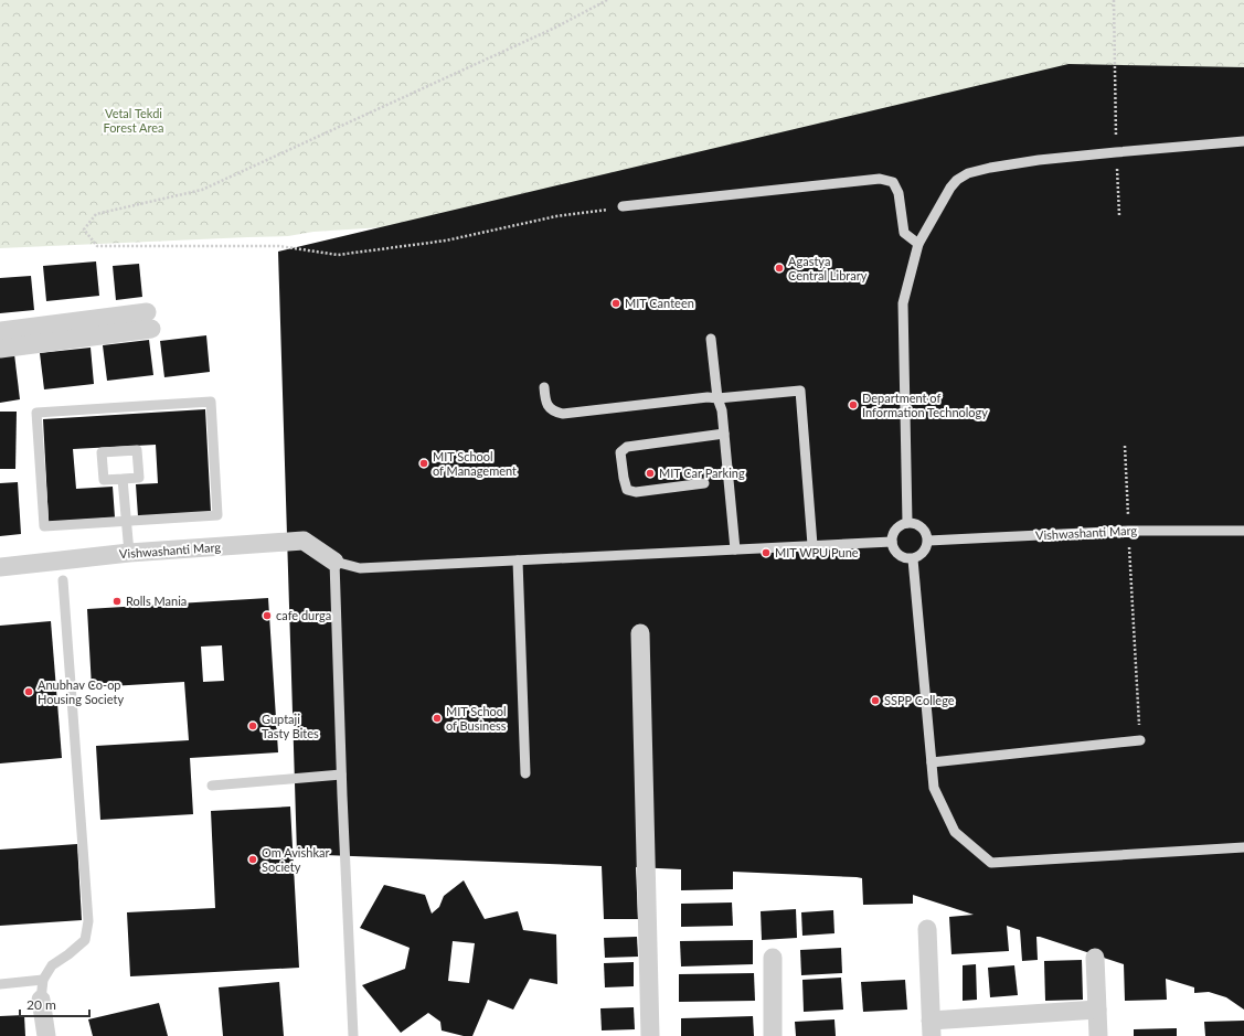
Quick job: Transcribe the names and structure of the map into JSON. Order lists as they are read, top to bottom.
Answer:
{
  "streets": {
    "street": ["Vishwashanti Marg"]
  },
  "parks": ["Vetal Tekdi Forest Area"],
  "places": [
    "Agastya Central Library",
    "MIT Canteen",
    "Department of Information Technology",
    "MIT School of Management",
    "MIT Car Parking",
    "MIT WPU Pune",
    "Rolls Mania",
    "cafe durga",
    "Anubhav Co-op Housing Society",
    "SSPP College",
    "MIT School of Business",
    "Guptaji Tasty Bites",
    "Om Avishkar Society"
  ],
  "scale_bar": "20 m"
}
